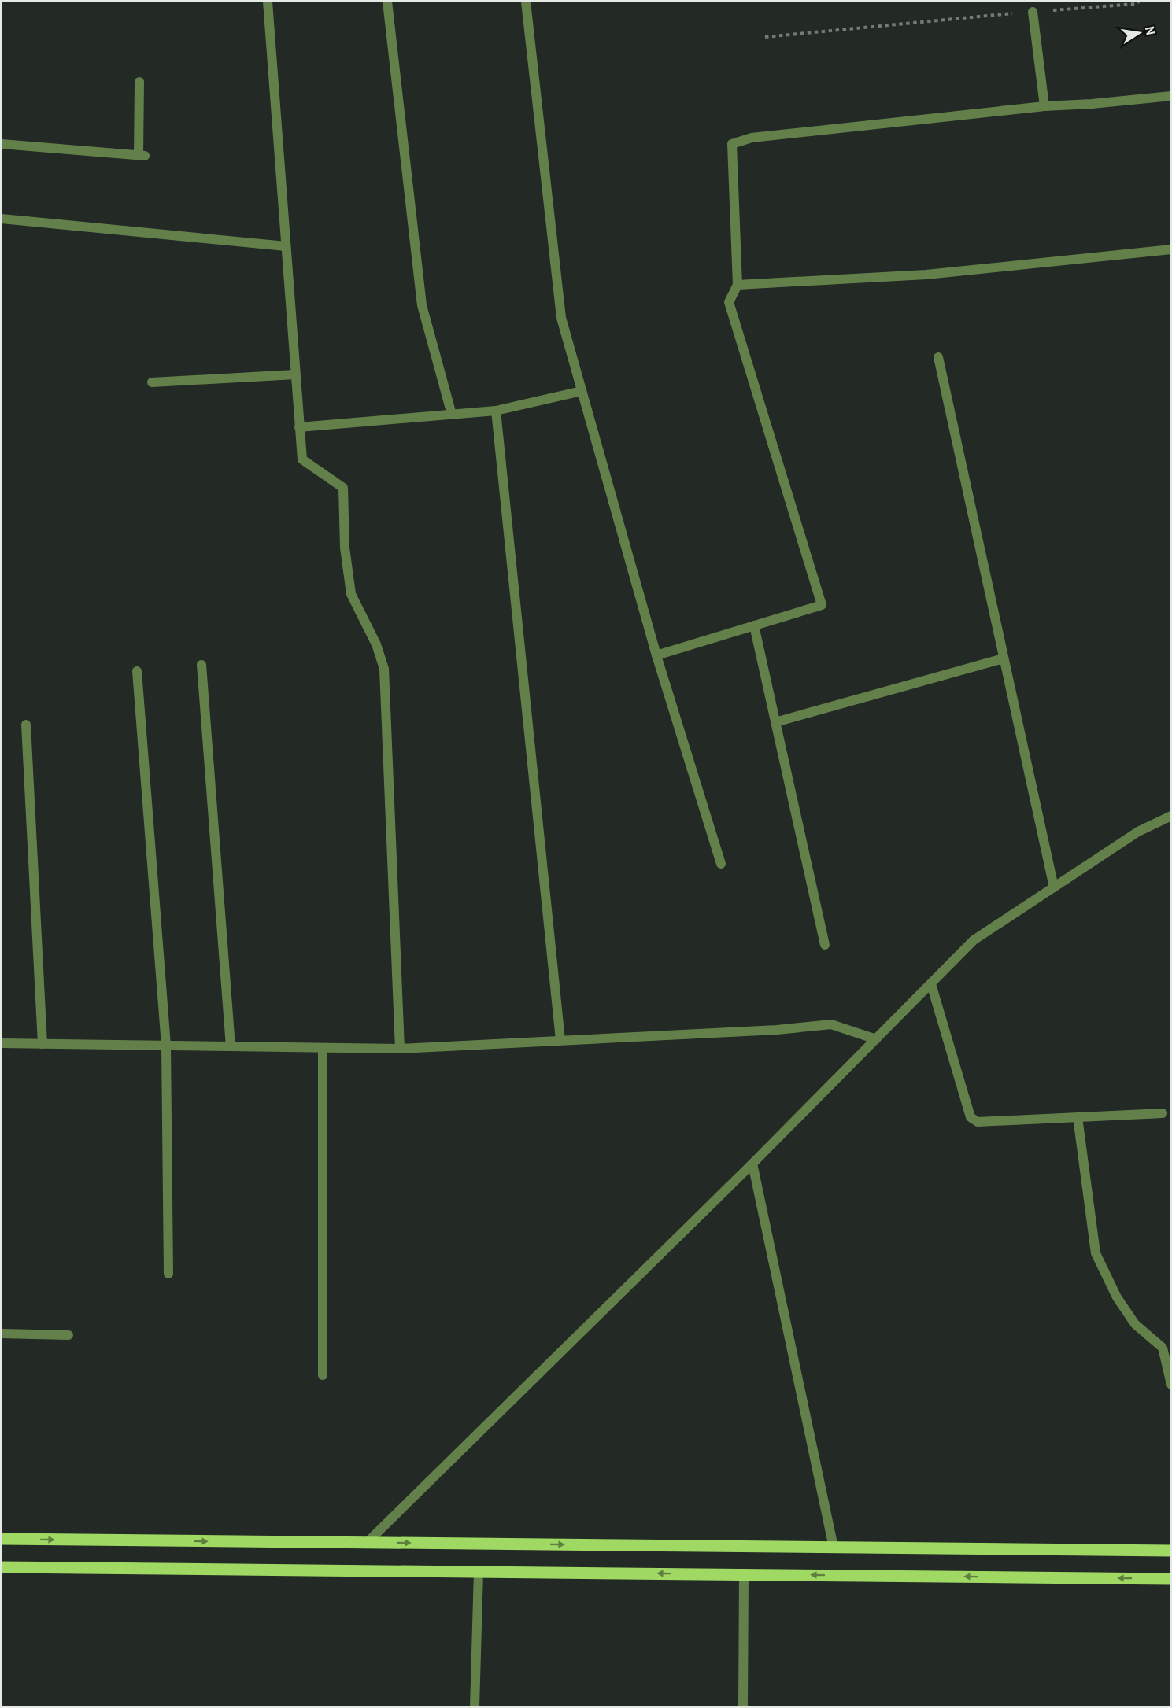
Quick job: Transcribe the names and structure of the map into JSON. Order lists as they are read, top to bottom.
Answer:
{
  "north": "right"
}
